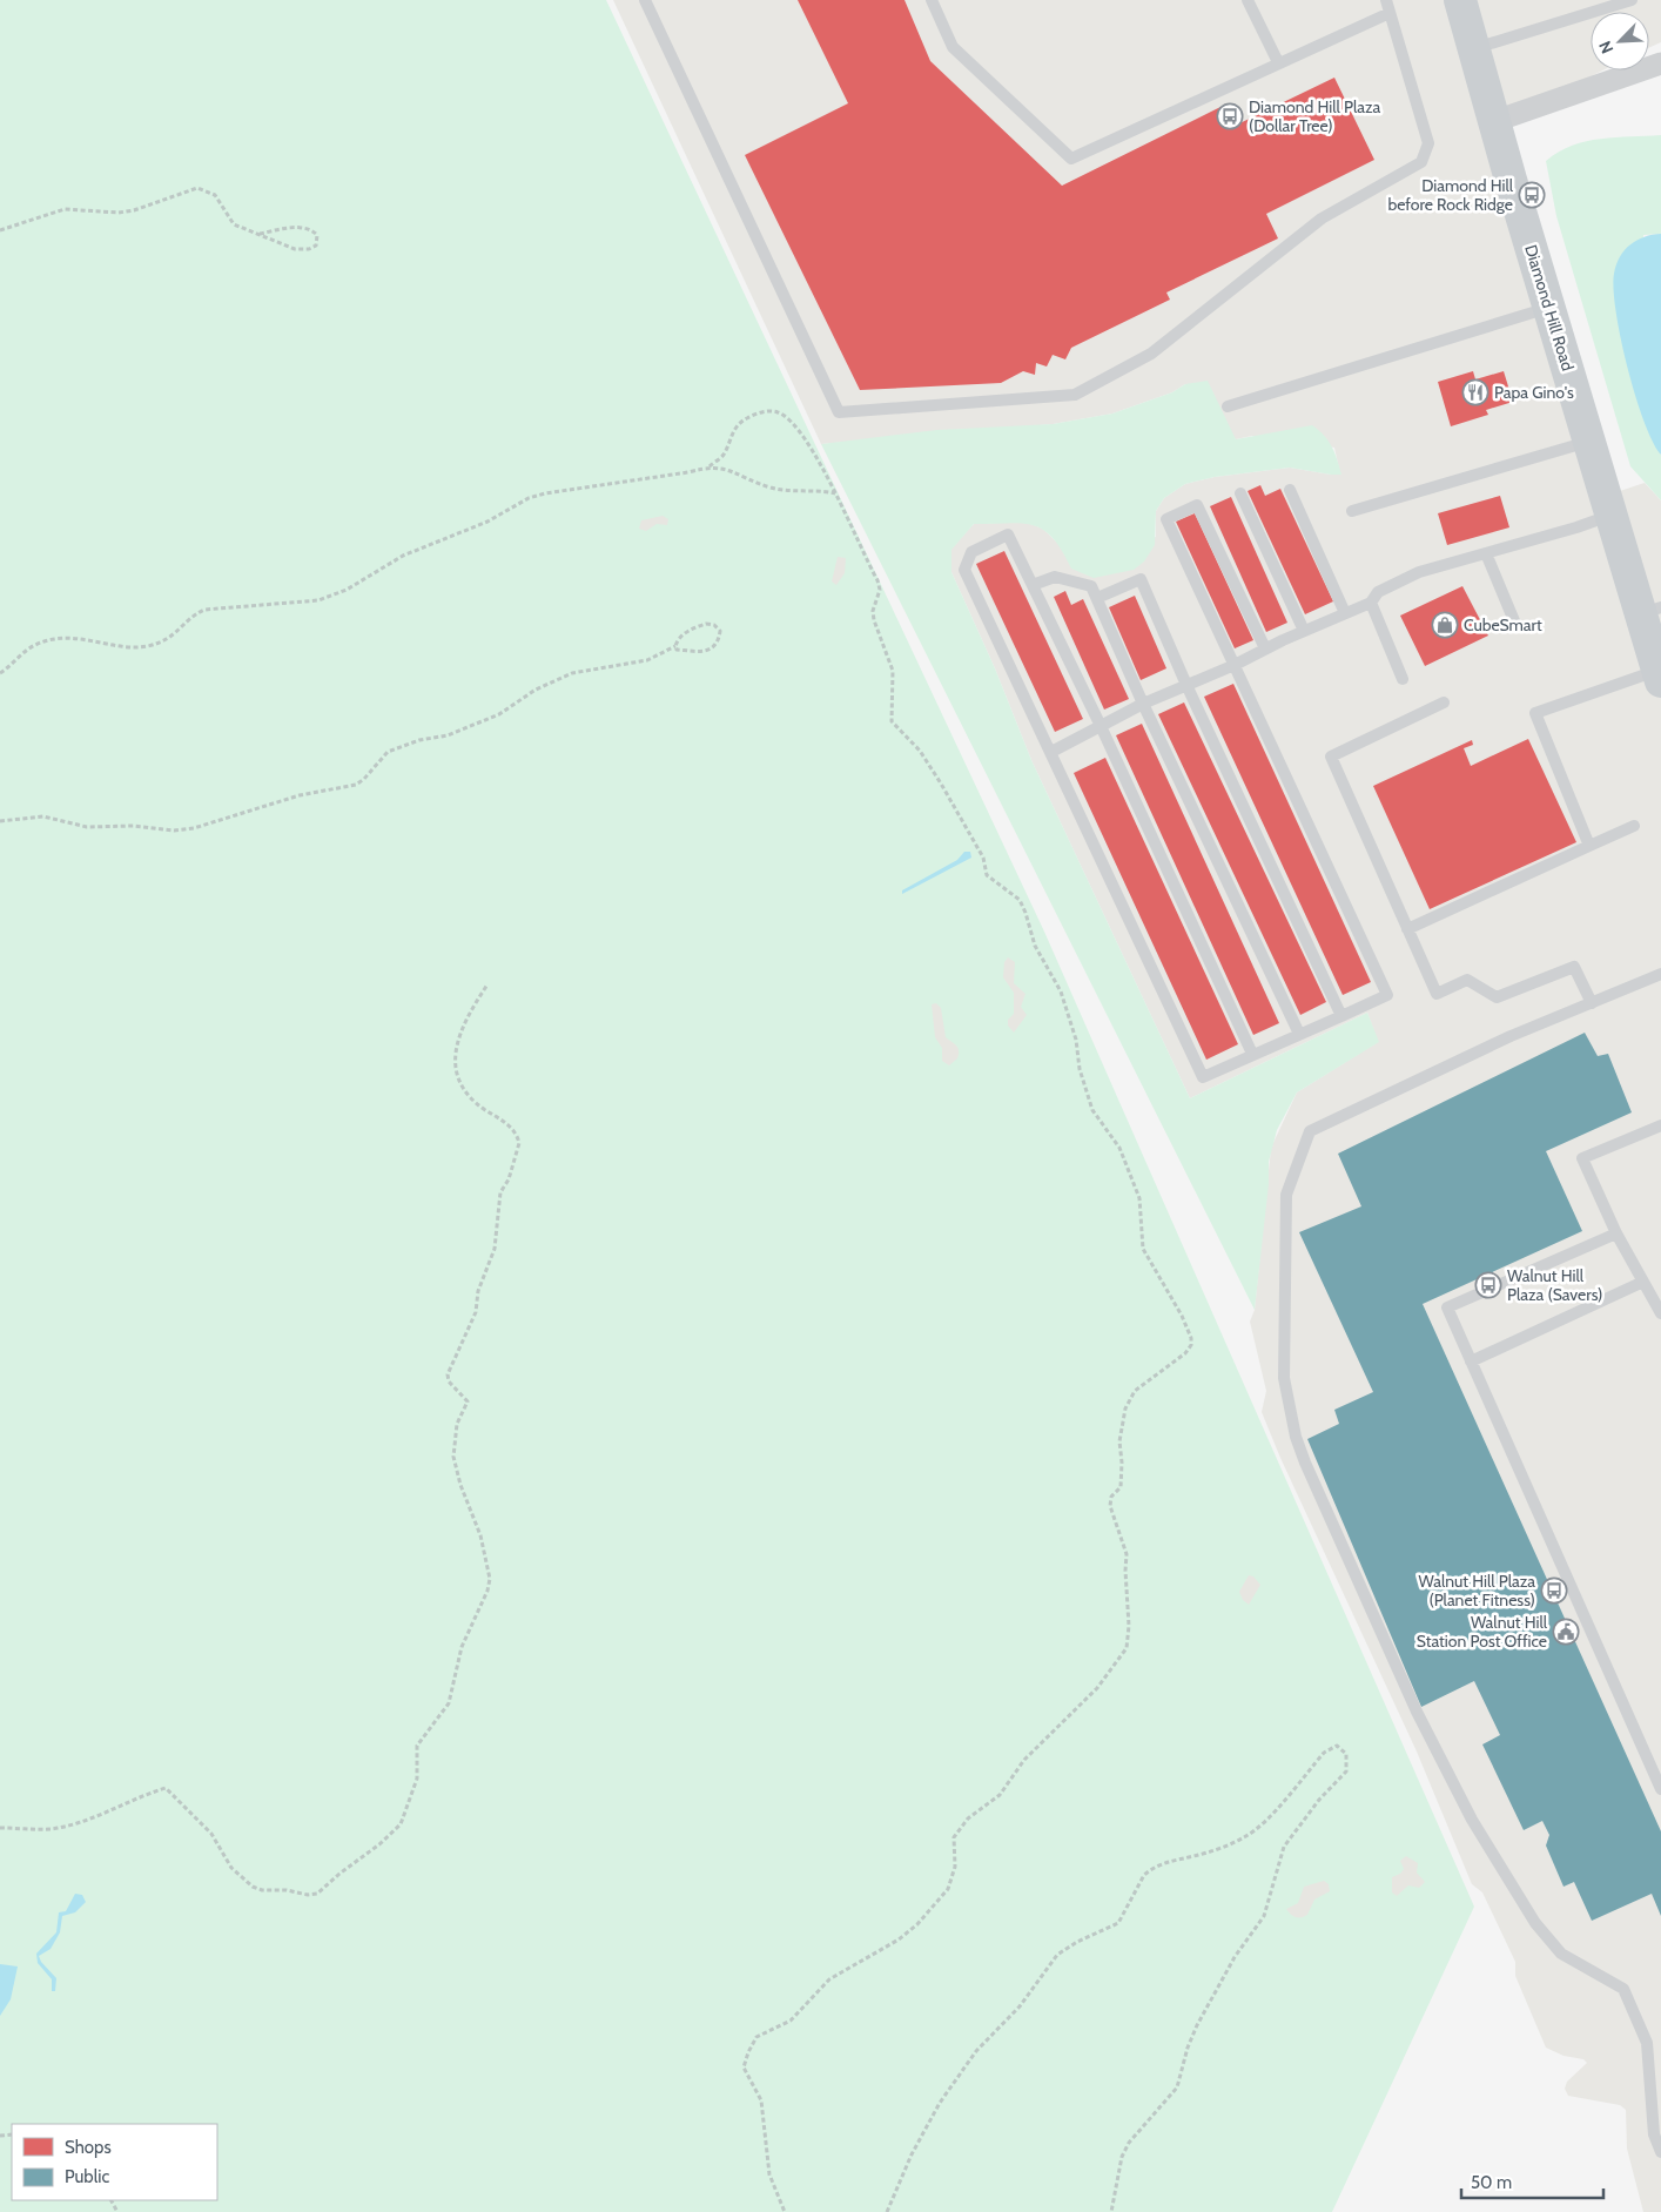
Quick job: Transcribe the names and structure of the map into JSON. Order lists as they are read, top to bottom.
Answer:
{
  "streets": {
    "main road": ["Diamond Hill Road"]
  },
  "places": {
    "bus stop": [
      "Diamond Hill Plaza (Dollar Tree)",
      "Diamond Hill before Rock Ridge",
      "Walnut Hill Plaza (Savers)",
      "Walnut Hill Plaza (Planet Fitness)"
    ],
    "restaurant": ["Papa Gino's"],
    "shop": ["CubeSmart"],
    "public building": ["Walnut Hill Station Post Office"]
  },
  "legend": ["Shops", "Public"],
  "scale_bar": "50 m",
  "north": "bottom left"
}
